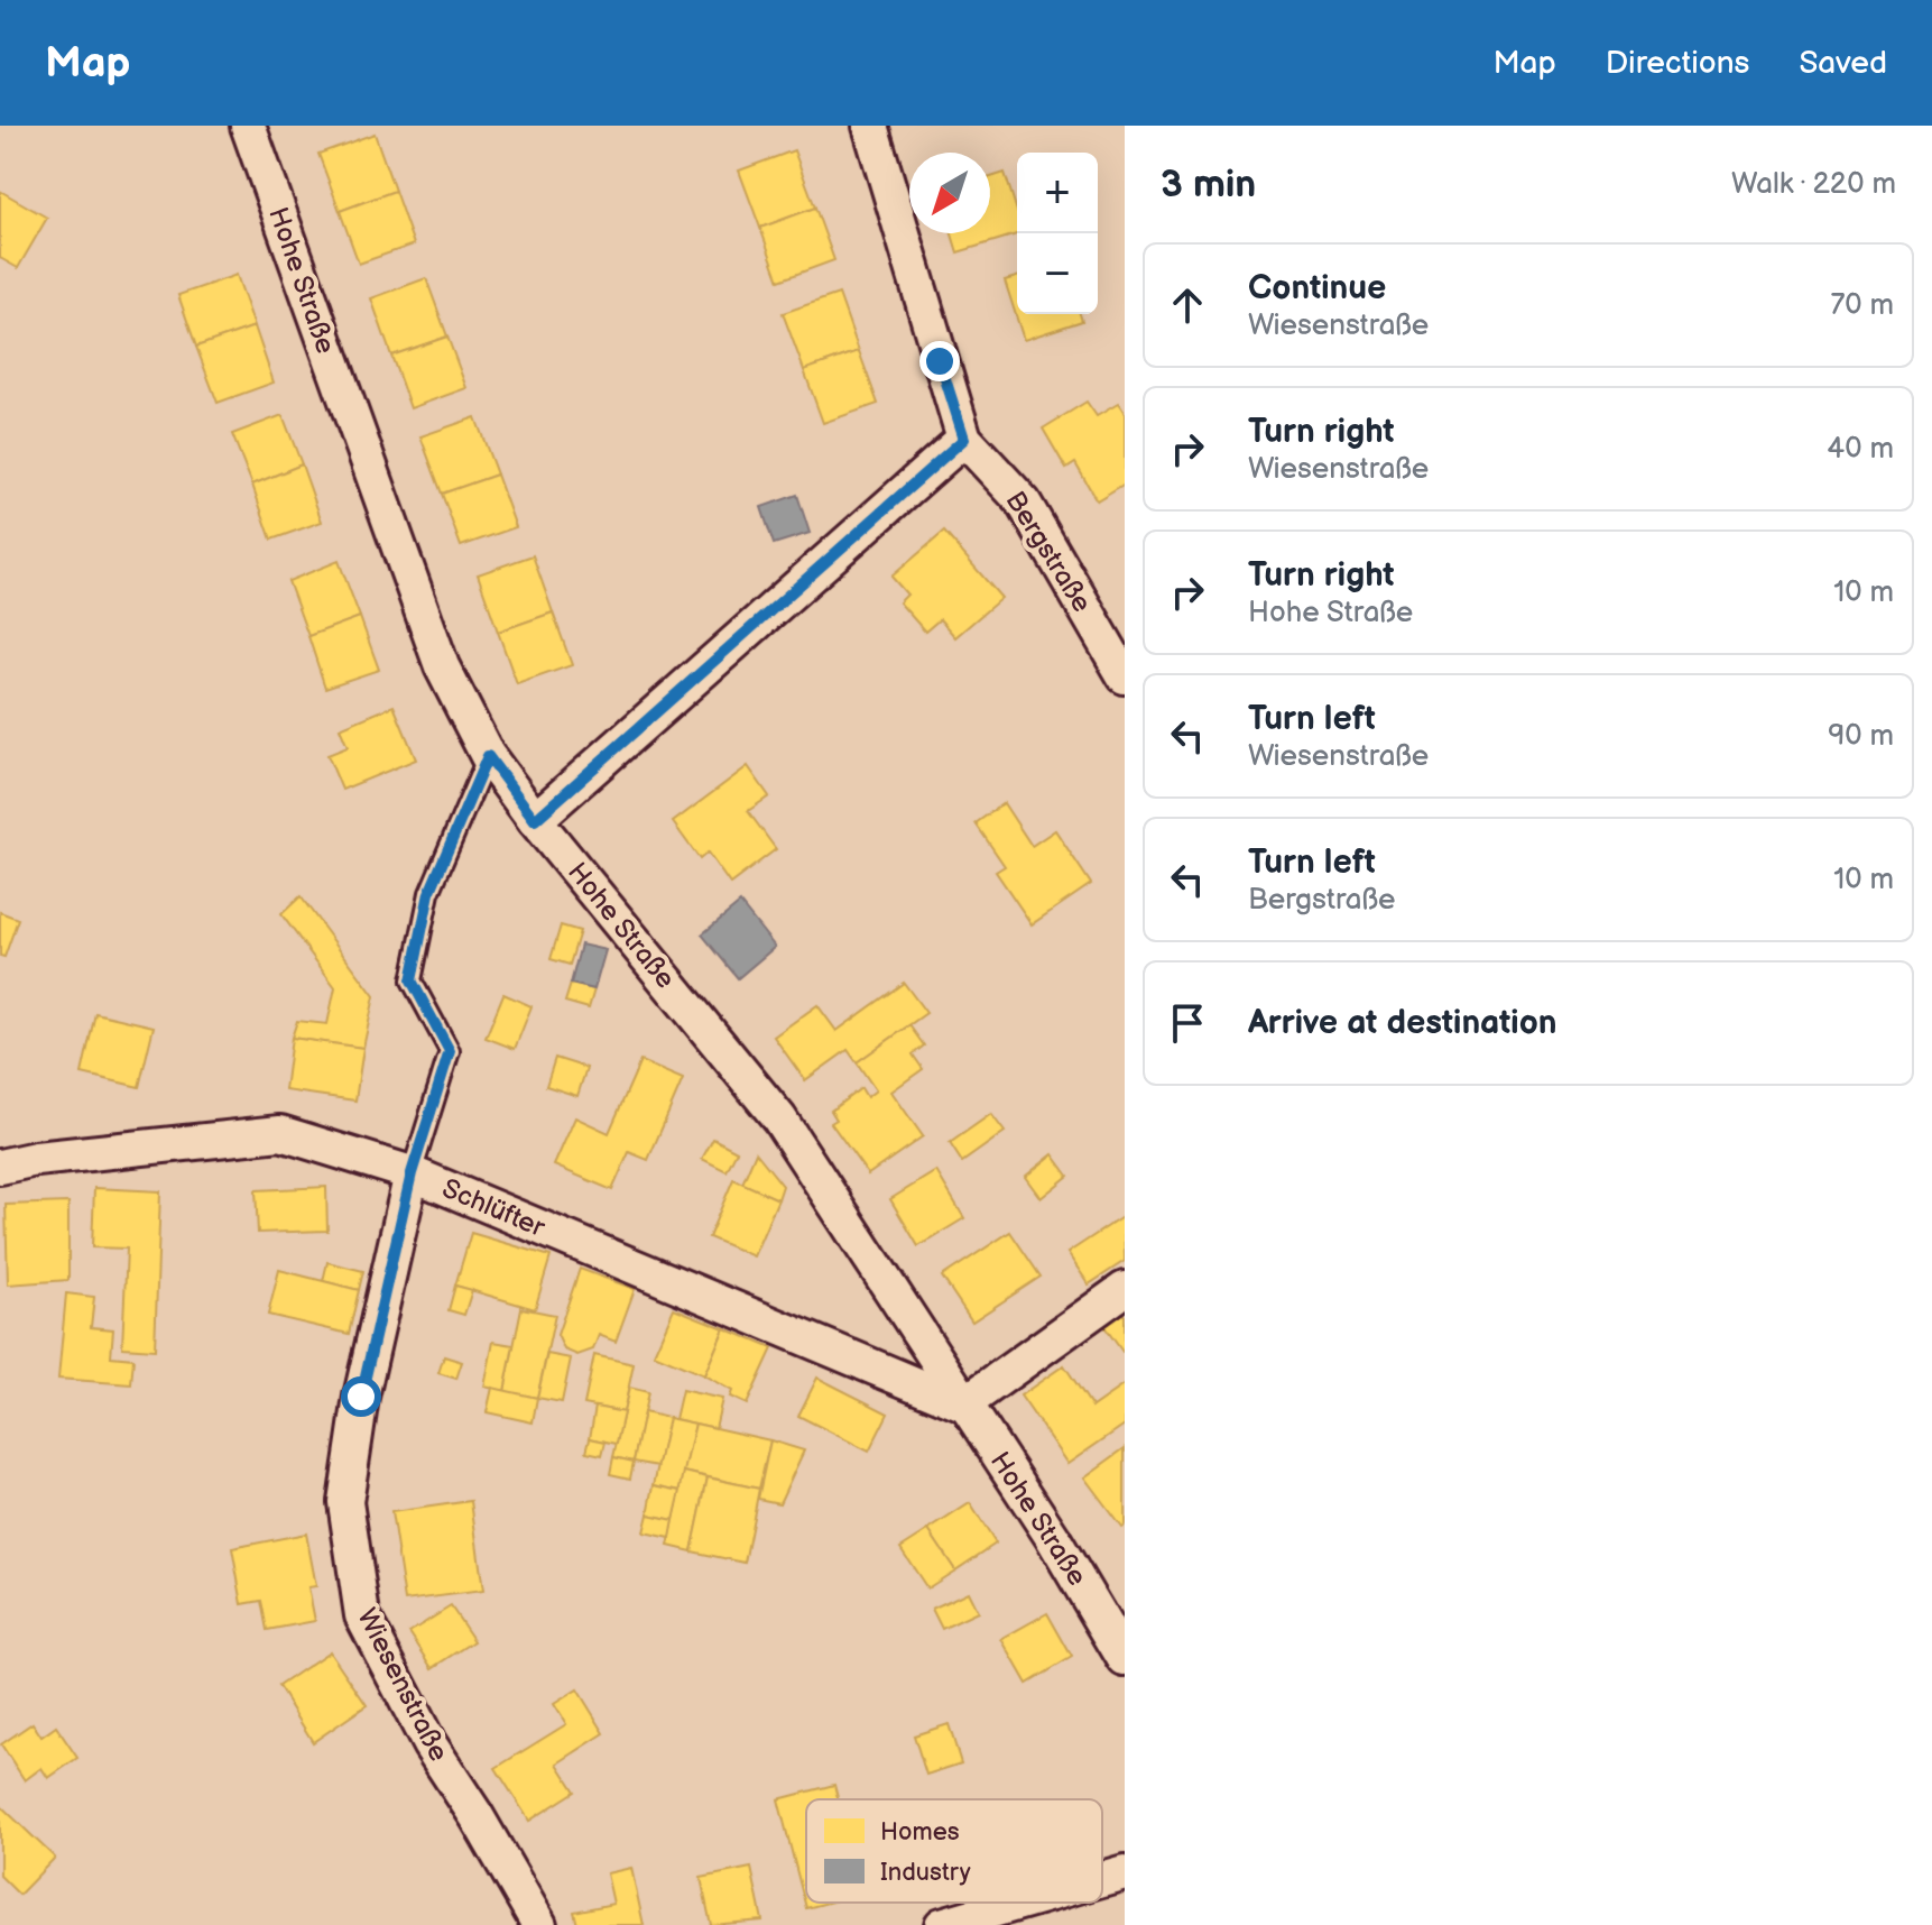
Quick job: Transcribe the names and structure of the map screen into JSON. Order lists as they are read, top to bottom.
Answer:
{
  "streets": {
    "street": [
      "Hohe Straße",
      "Bergstraße",
      "Schlüfter",
      "Wiesenstraße"
    ]
  },
  "crossings": [
    ["Hohe Straße", "Schlüfter"],
    ["Hohe Straße", "Wiesenstraße"],
    ["Schlüfter", "Wiesenstraße"]
  ],
  "legend": ["Homes", "Industry"],
  "north": "bottom left",
  "page": {
    "header": "Map",
    "nav": ["Map", "Directions", "Saved"],
    "heading": ["3 min", "Walk · 220 m"],
    "map_buttons": ["+", "−"],
    "list": [
      ["Continue", "Wiesenstraße", "70 m"],
      ["Turn right", "Wiesenstraße", "40 m"],
      ["Turn right", "Hohe Straße", "10 m"],
      ["Turn left", "Wiesenstraße", "90 m"],
      ["Turn left", "Bergstraße", "10 m"],
      "Arrive at destination"
    ]
  }
}
